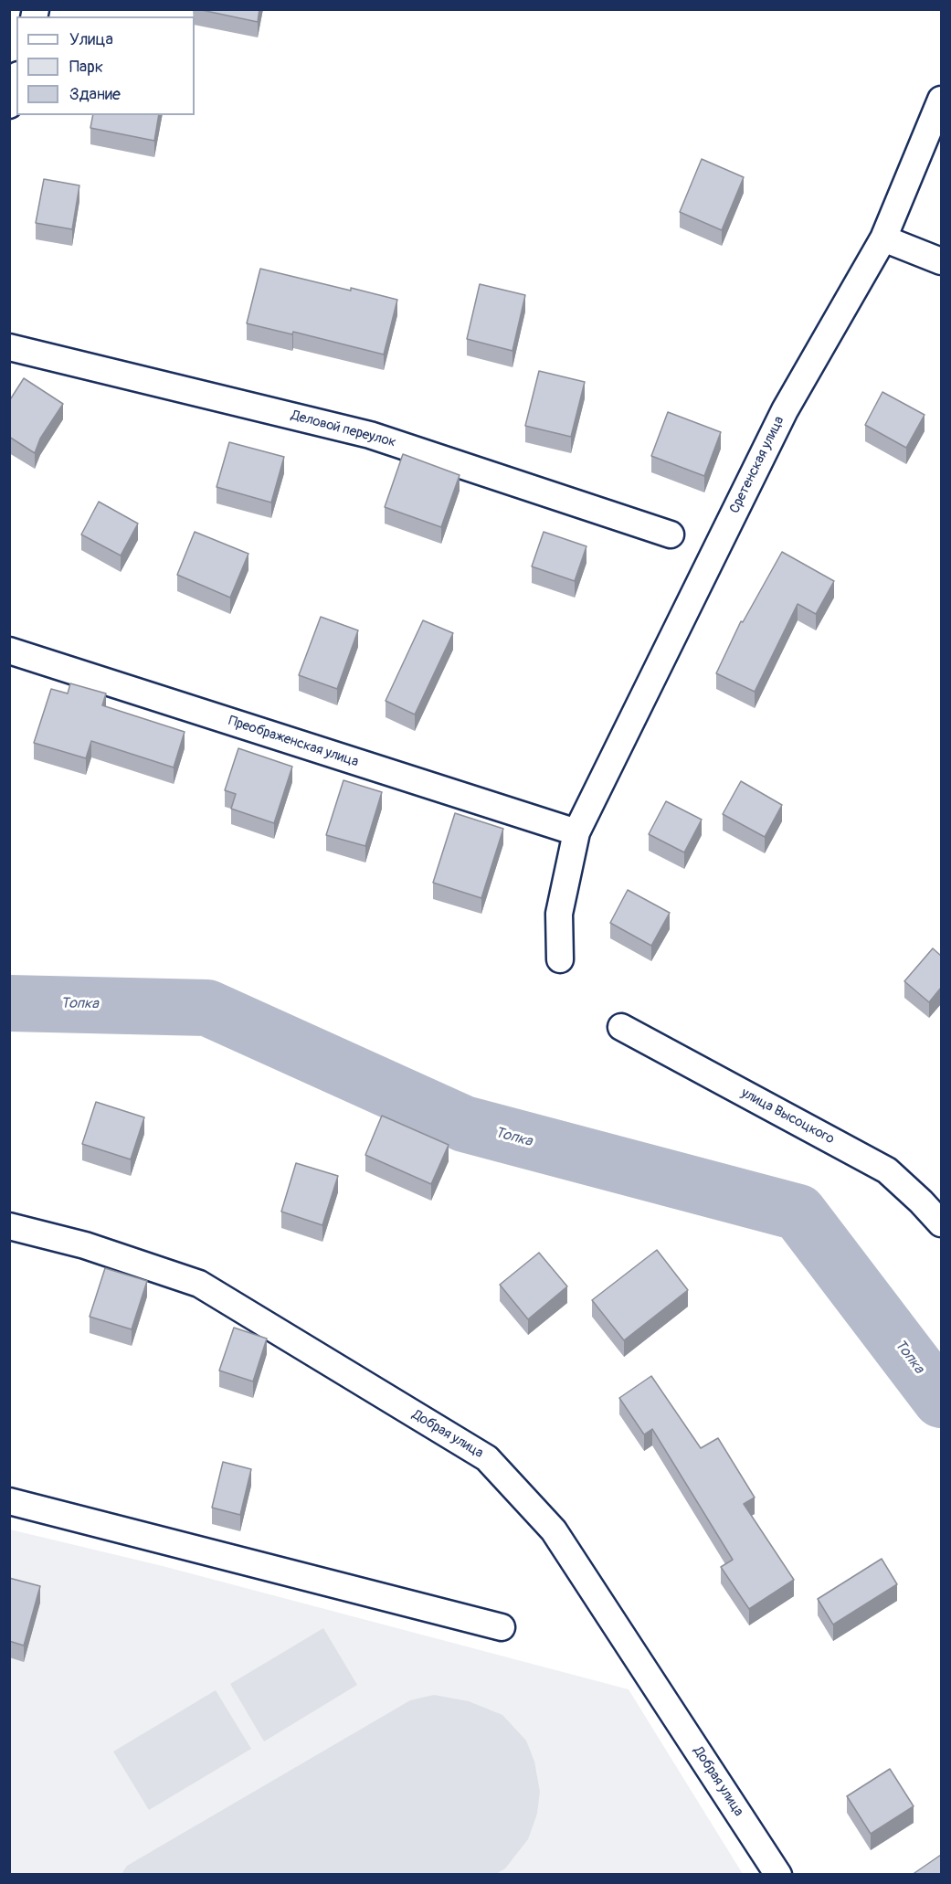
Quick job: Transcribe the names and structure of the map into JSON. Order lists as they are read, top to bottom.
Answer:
{
  "streets": {
    "street": [
      "Деловой переулок",
      "Сретенская улица",
      "Преображенская улица",
      "улица Высоцкого",
      "Добрая улица"
    ]
  },
  "crossings": [
    ["Сретенская улица", "Преображенская улица"]
  ],
  "water": ["Топка"],
  "legend": ["Улица", "Парк", "Здание"]
}
